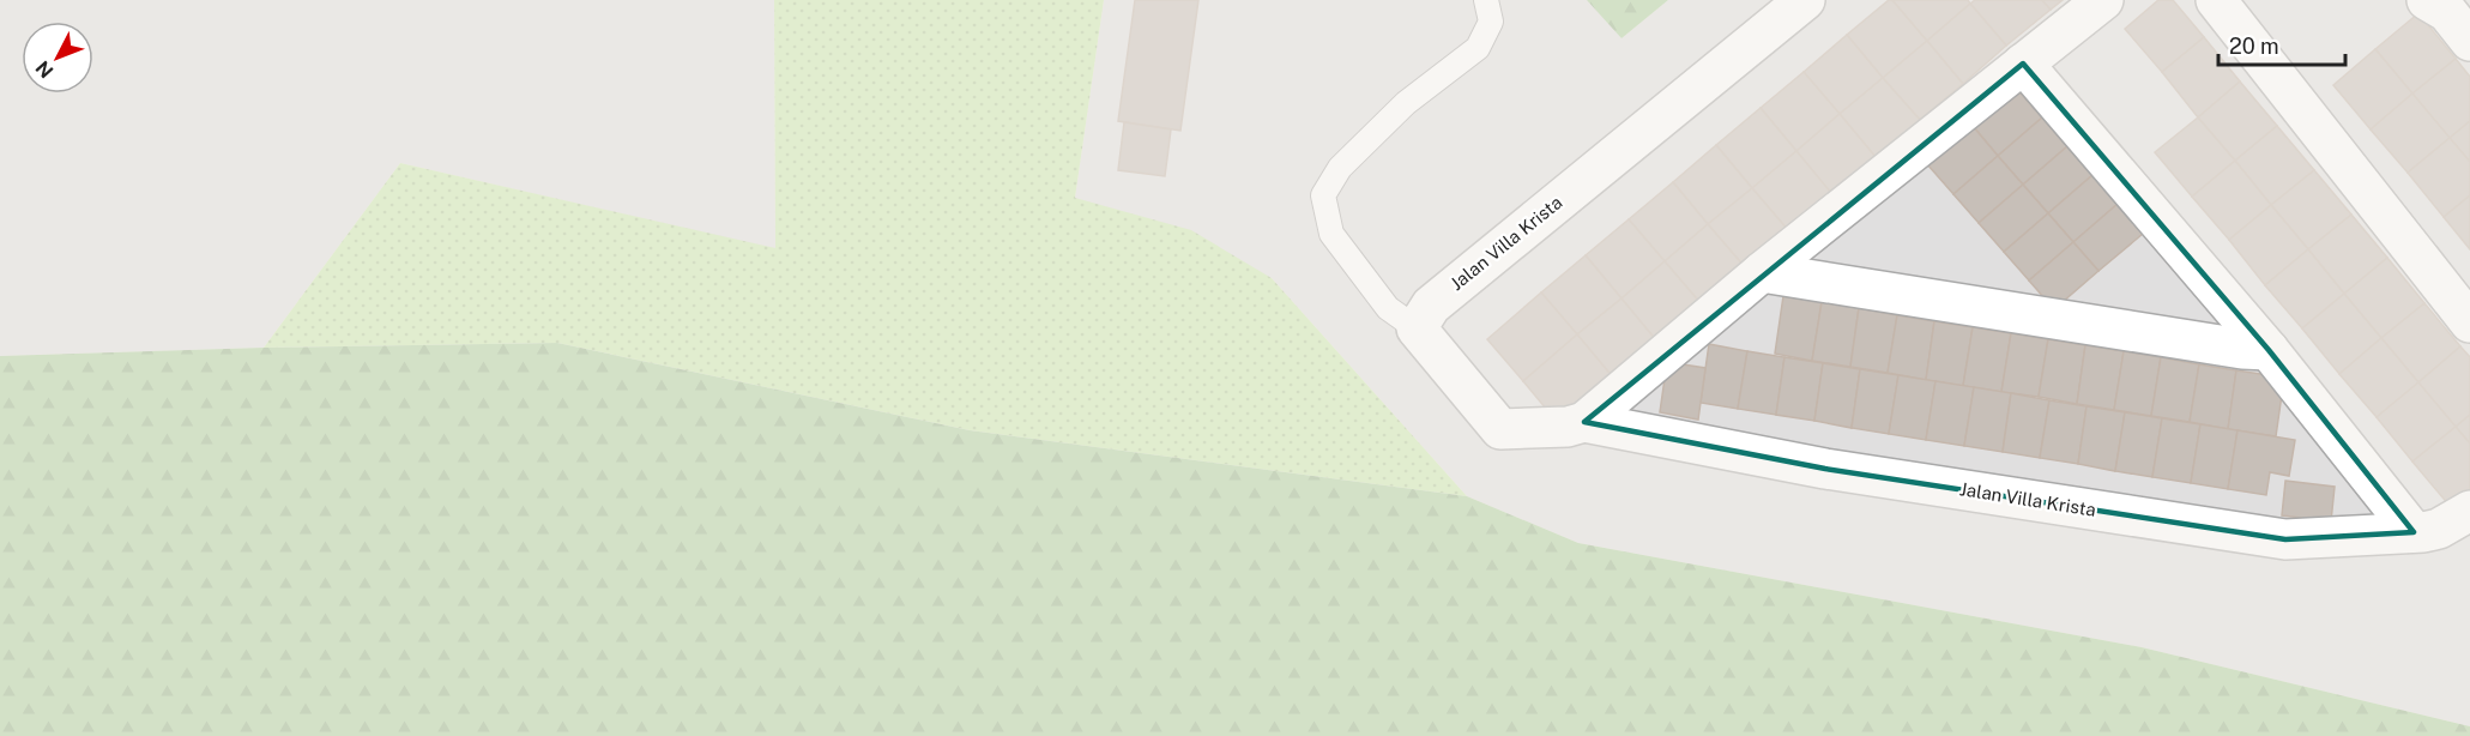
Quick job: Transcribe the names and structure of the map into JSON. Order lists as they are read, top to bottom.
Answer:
{
  "streets": {
    "street": ["Jalan Villa Krista"]
  },
  "scale_bar": "20 m",
  "north": "bottom left"
}
